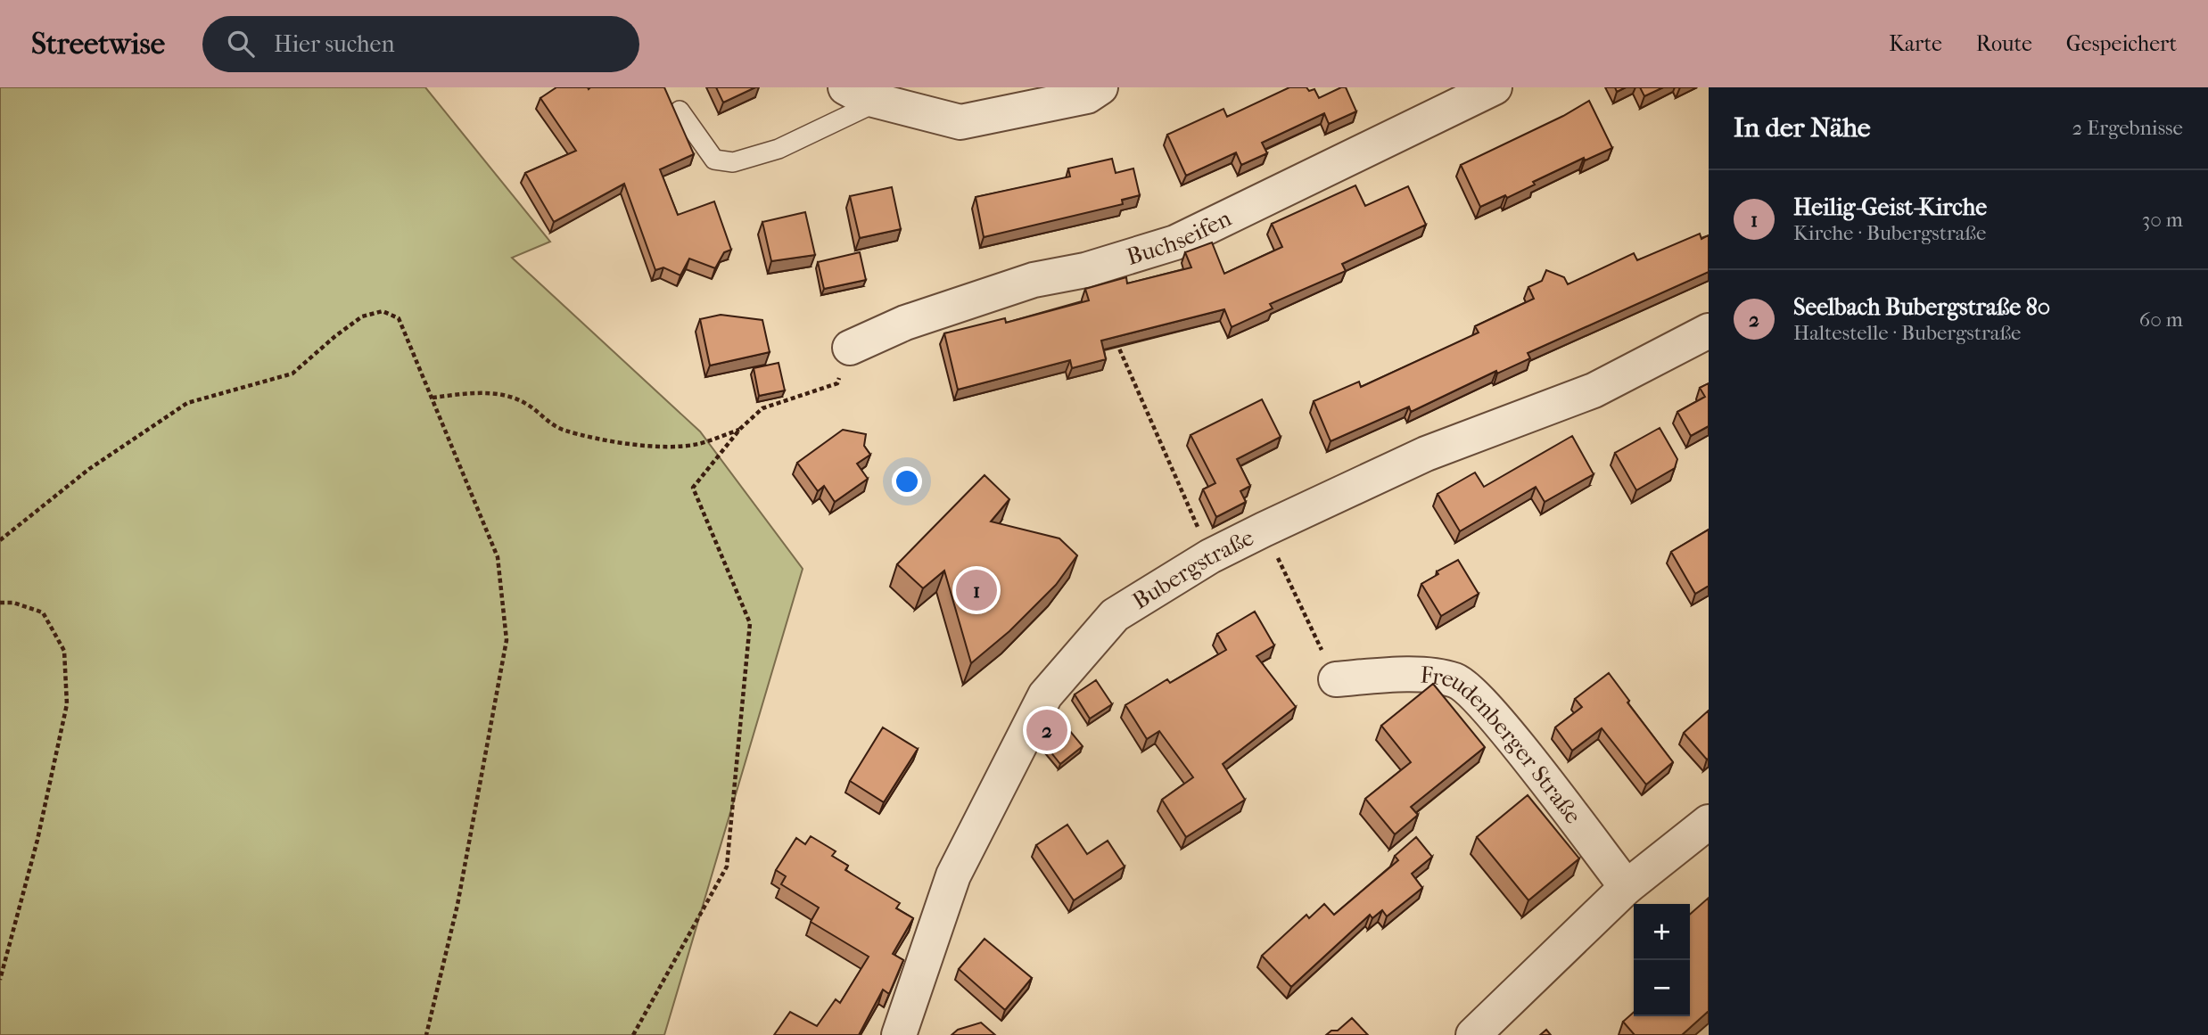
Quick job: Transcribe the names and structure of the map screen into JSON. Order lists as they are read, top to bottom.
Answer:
{
  "streets": {
    "street": ["Buchseifen", "Bubergstraße", "Freudenberger Straße"]
  },
  "page": {
    "header": "Streetwise",
    "search": "Hier suchen",
    "nav": ["Karte", "Route", "Gespeichert"],
    "heading": ["In der Nähe", "2 Ergebnisse"],
    "list": [
      {
        "mark": "1",
        "name": "Heilig-Geist-Kirche",
        "note": "Kirche · Bubergstraße",
        "value": "30 m"
      },
      {
        "mark": "2",
        "name": "Seelbach Bubergstraße 80",
        "note": "Haltestelle · Bubergstraße",
        "value": "60 m"
      }
    ],
    "pins": ["1", "2"],
    "map_buttons": ["+", "−"]
  }
}
